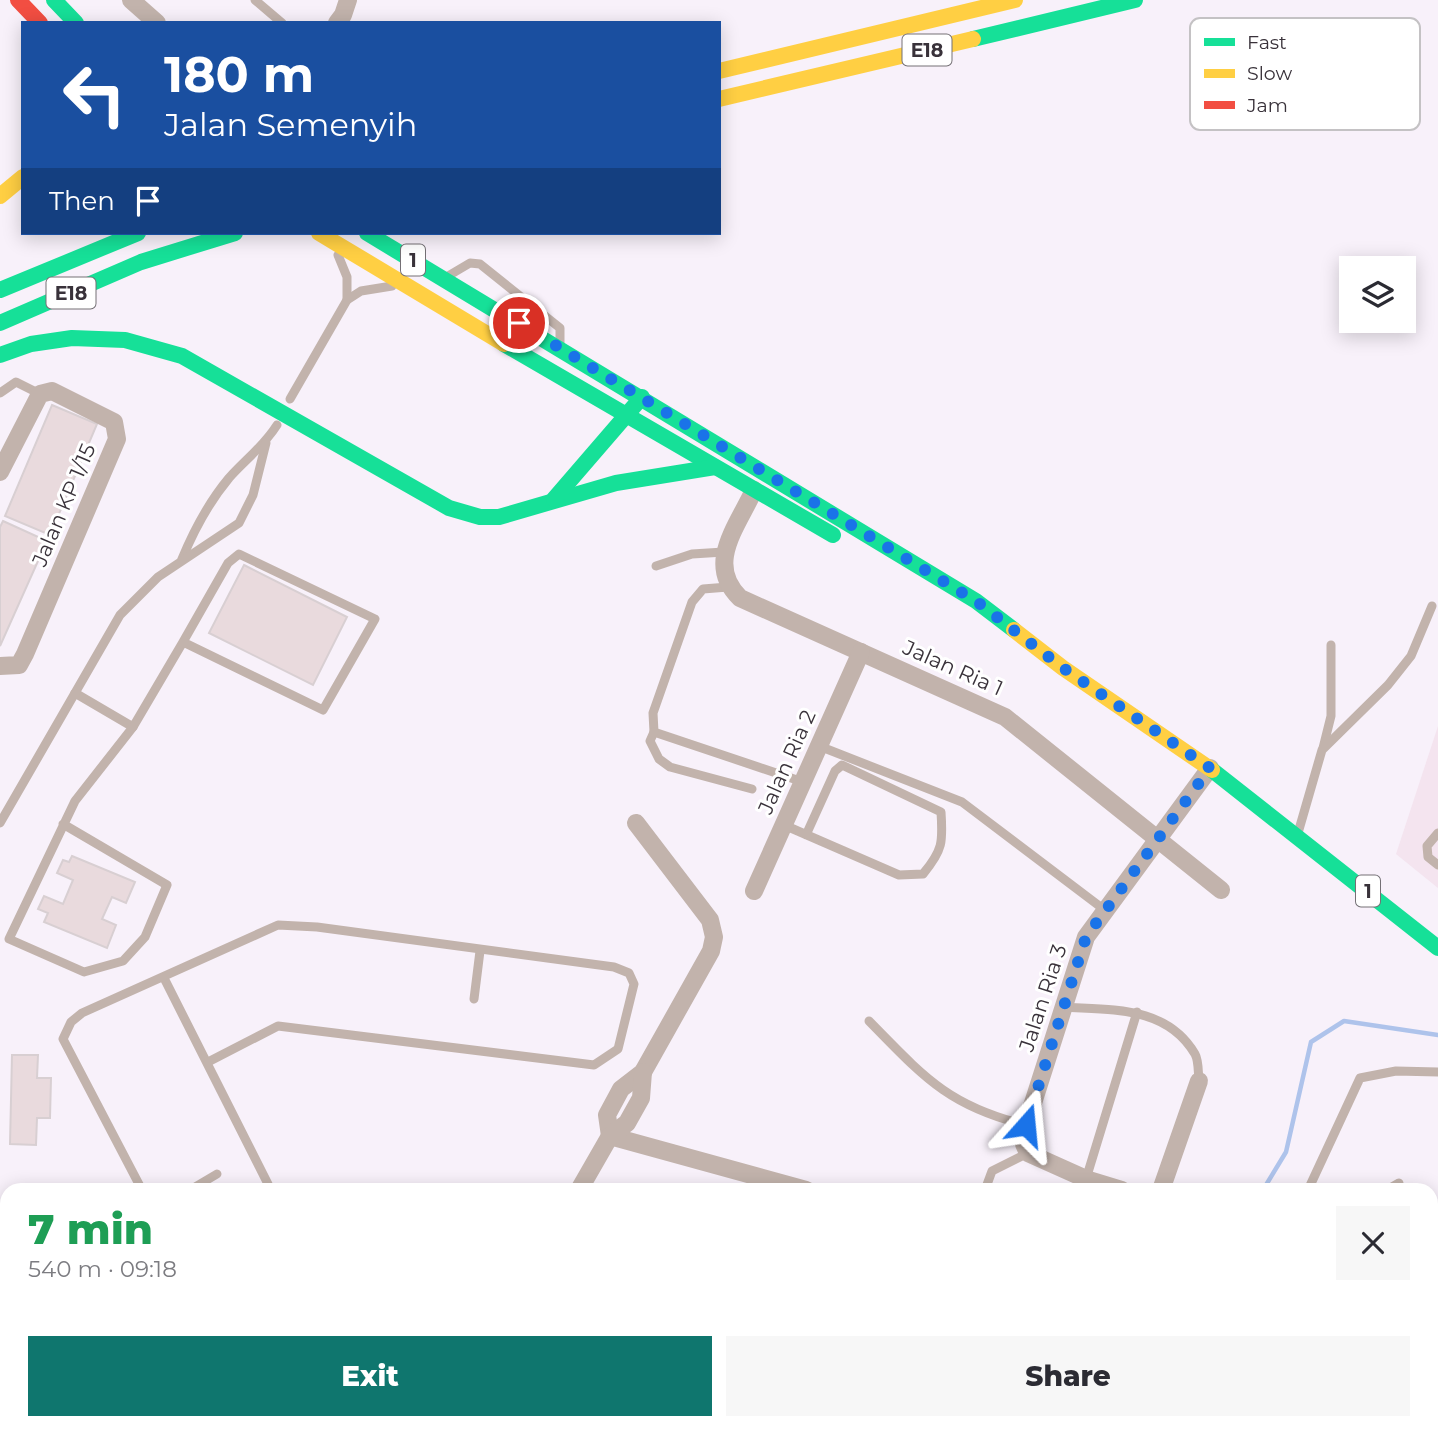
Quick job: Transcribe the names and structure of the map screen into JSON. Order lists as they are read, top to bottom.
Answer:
{
  "streets": {
    "main road": ["E18", "1"],
    "street": [
      "Jalan KP 1/15",
      "Jalan Ria 1",
      "Jalan Ria 2",
      "Jalan Ria 3"
    ]
  },
  "crossings": [
    ["1", "Jalan Ria 3"],
    ["Jalan Ria 1", "Jalan Ria 2"],
    ["Jalan Ria 1", "Jalan Ria 3"]
  ],
  "legend": ["Fast", "Slow", "Jam"],
  "page": {
    "turn": ["180 m", "Jalan Semenyih"],
    "then": "Then",
    "heading": ["7 min", "540 m · 09:18"],
    "buttons": ["Exit", "Share"]
  }
}
